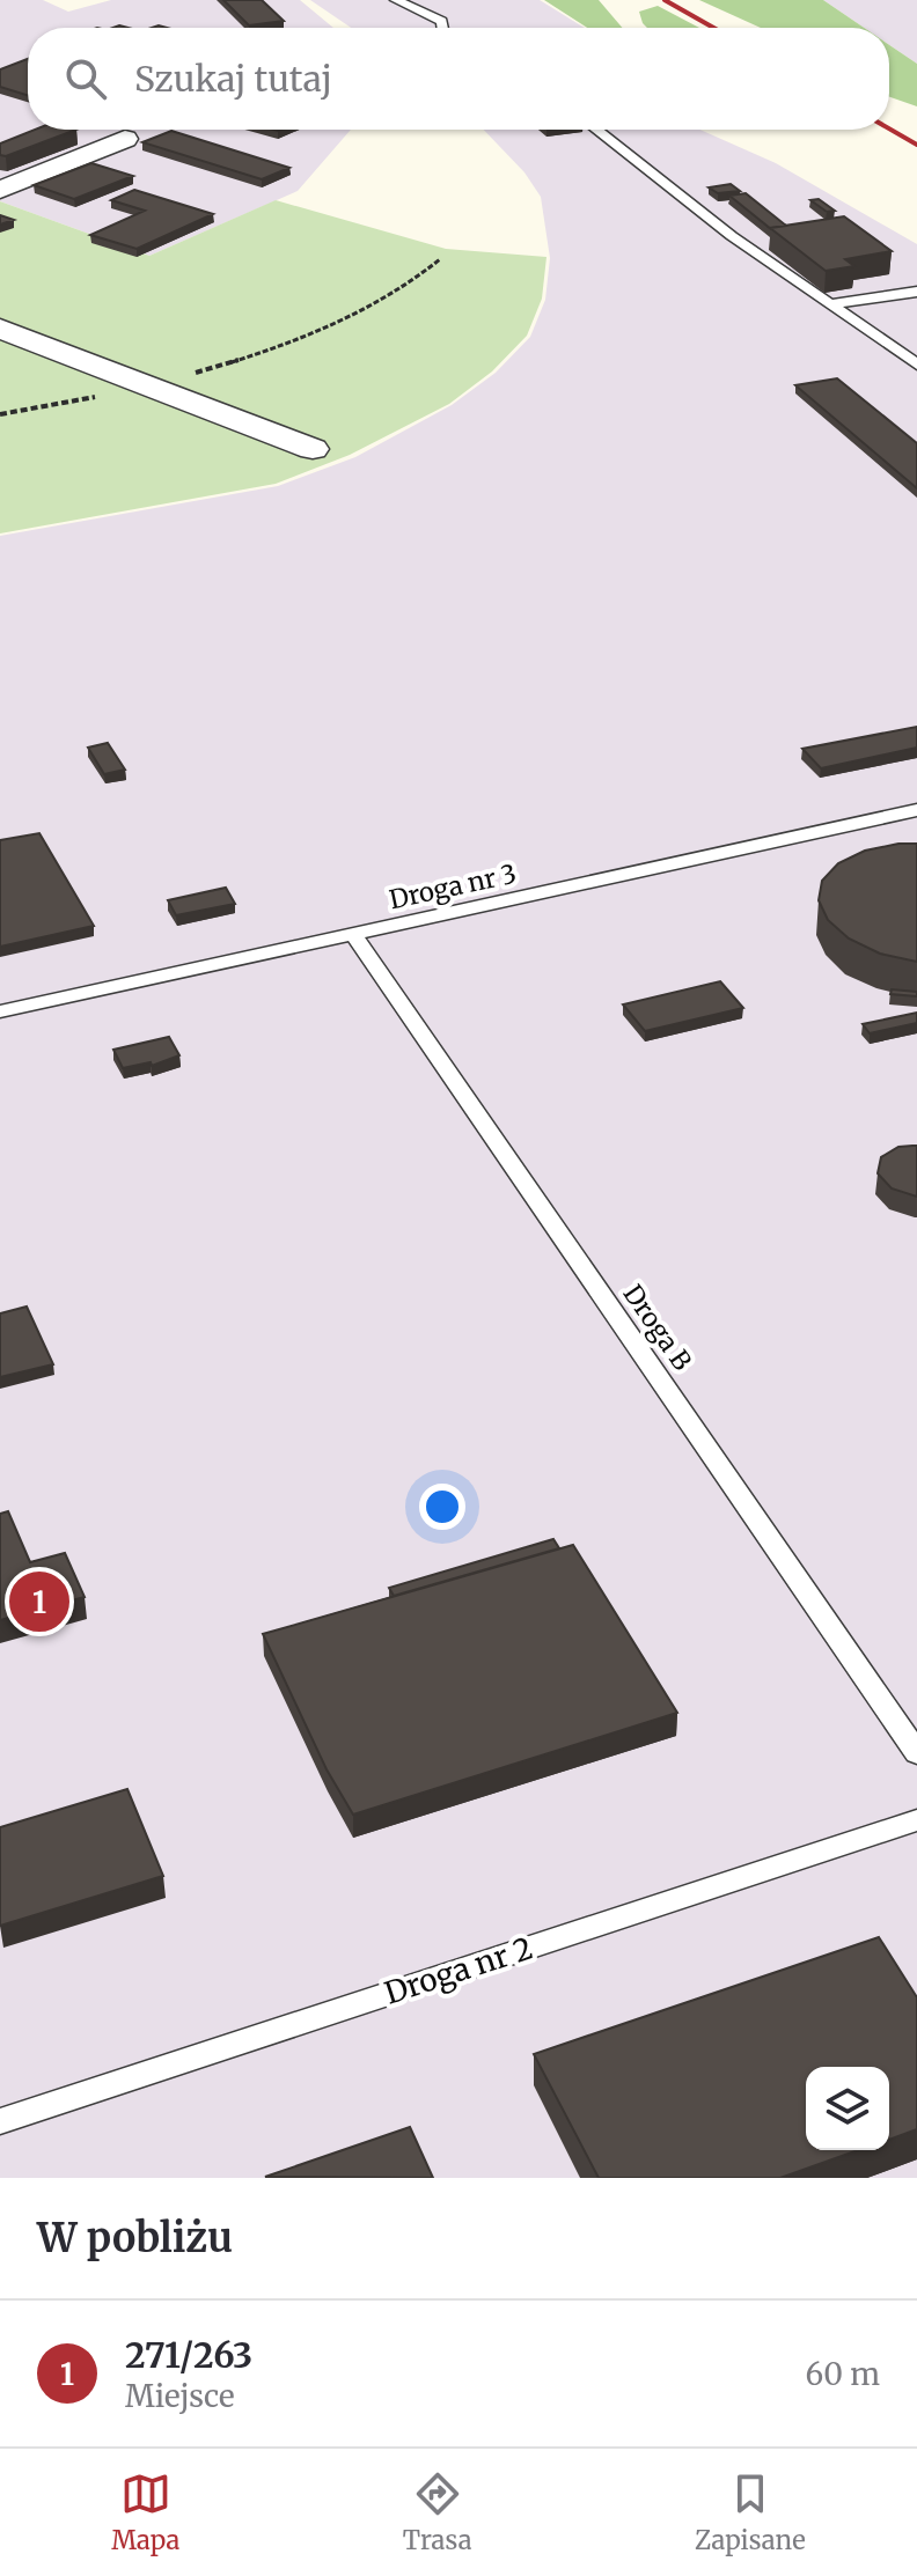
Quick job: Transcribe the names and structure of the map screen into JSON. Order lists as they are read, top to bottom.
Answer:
{
  "streets": {
    "lane": ["Droga nr 3", "Droga B", "Droga nr 2"]
  },
  "crossings": [
    ["Droga nr 3", "Droga B"]
  ],
  "page": {
    "search": "Szukaj tutaj",
    "pins": "1",
    "heading": "W pobliżu",
    "list": [
      {
        "mark": "1",
        "name": "271/263",
        "note": "Miejsce",
        "value": "60 m"
      }
    ],
    "nav": ["Mapa", "Trasa", "Zapisane"]
  }
}
